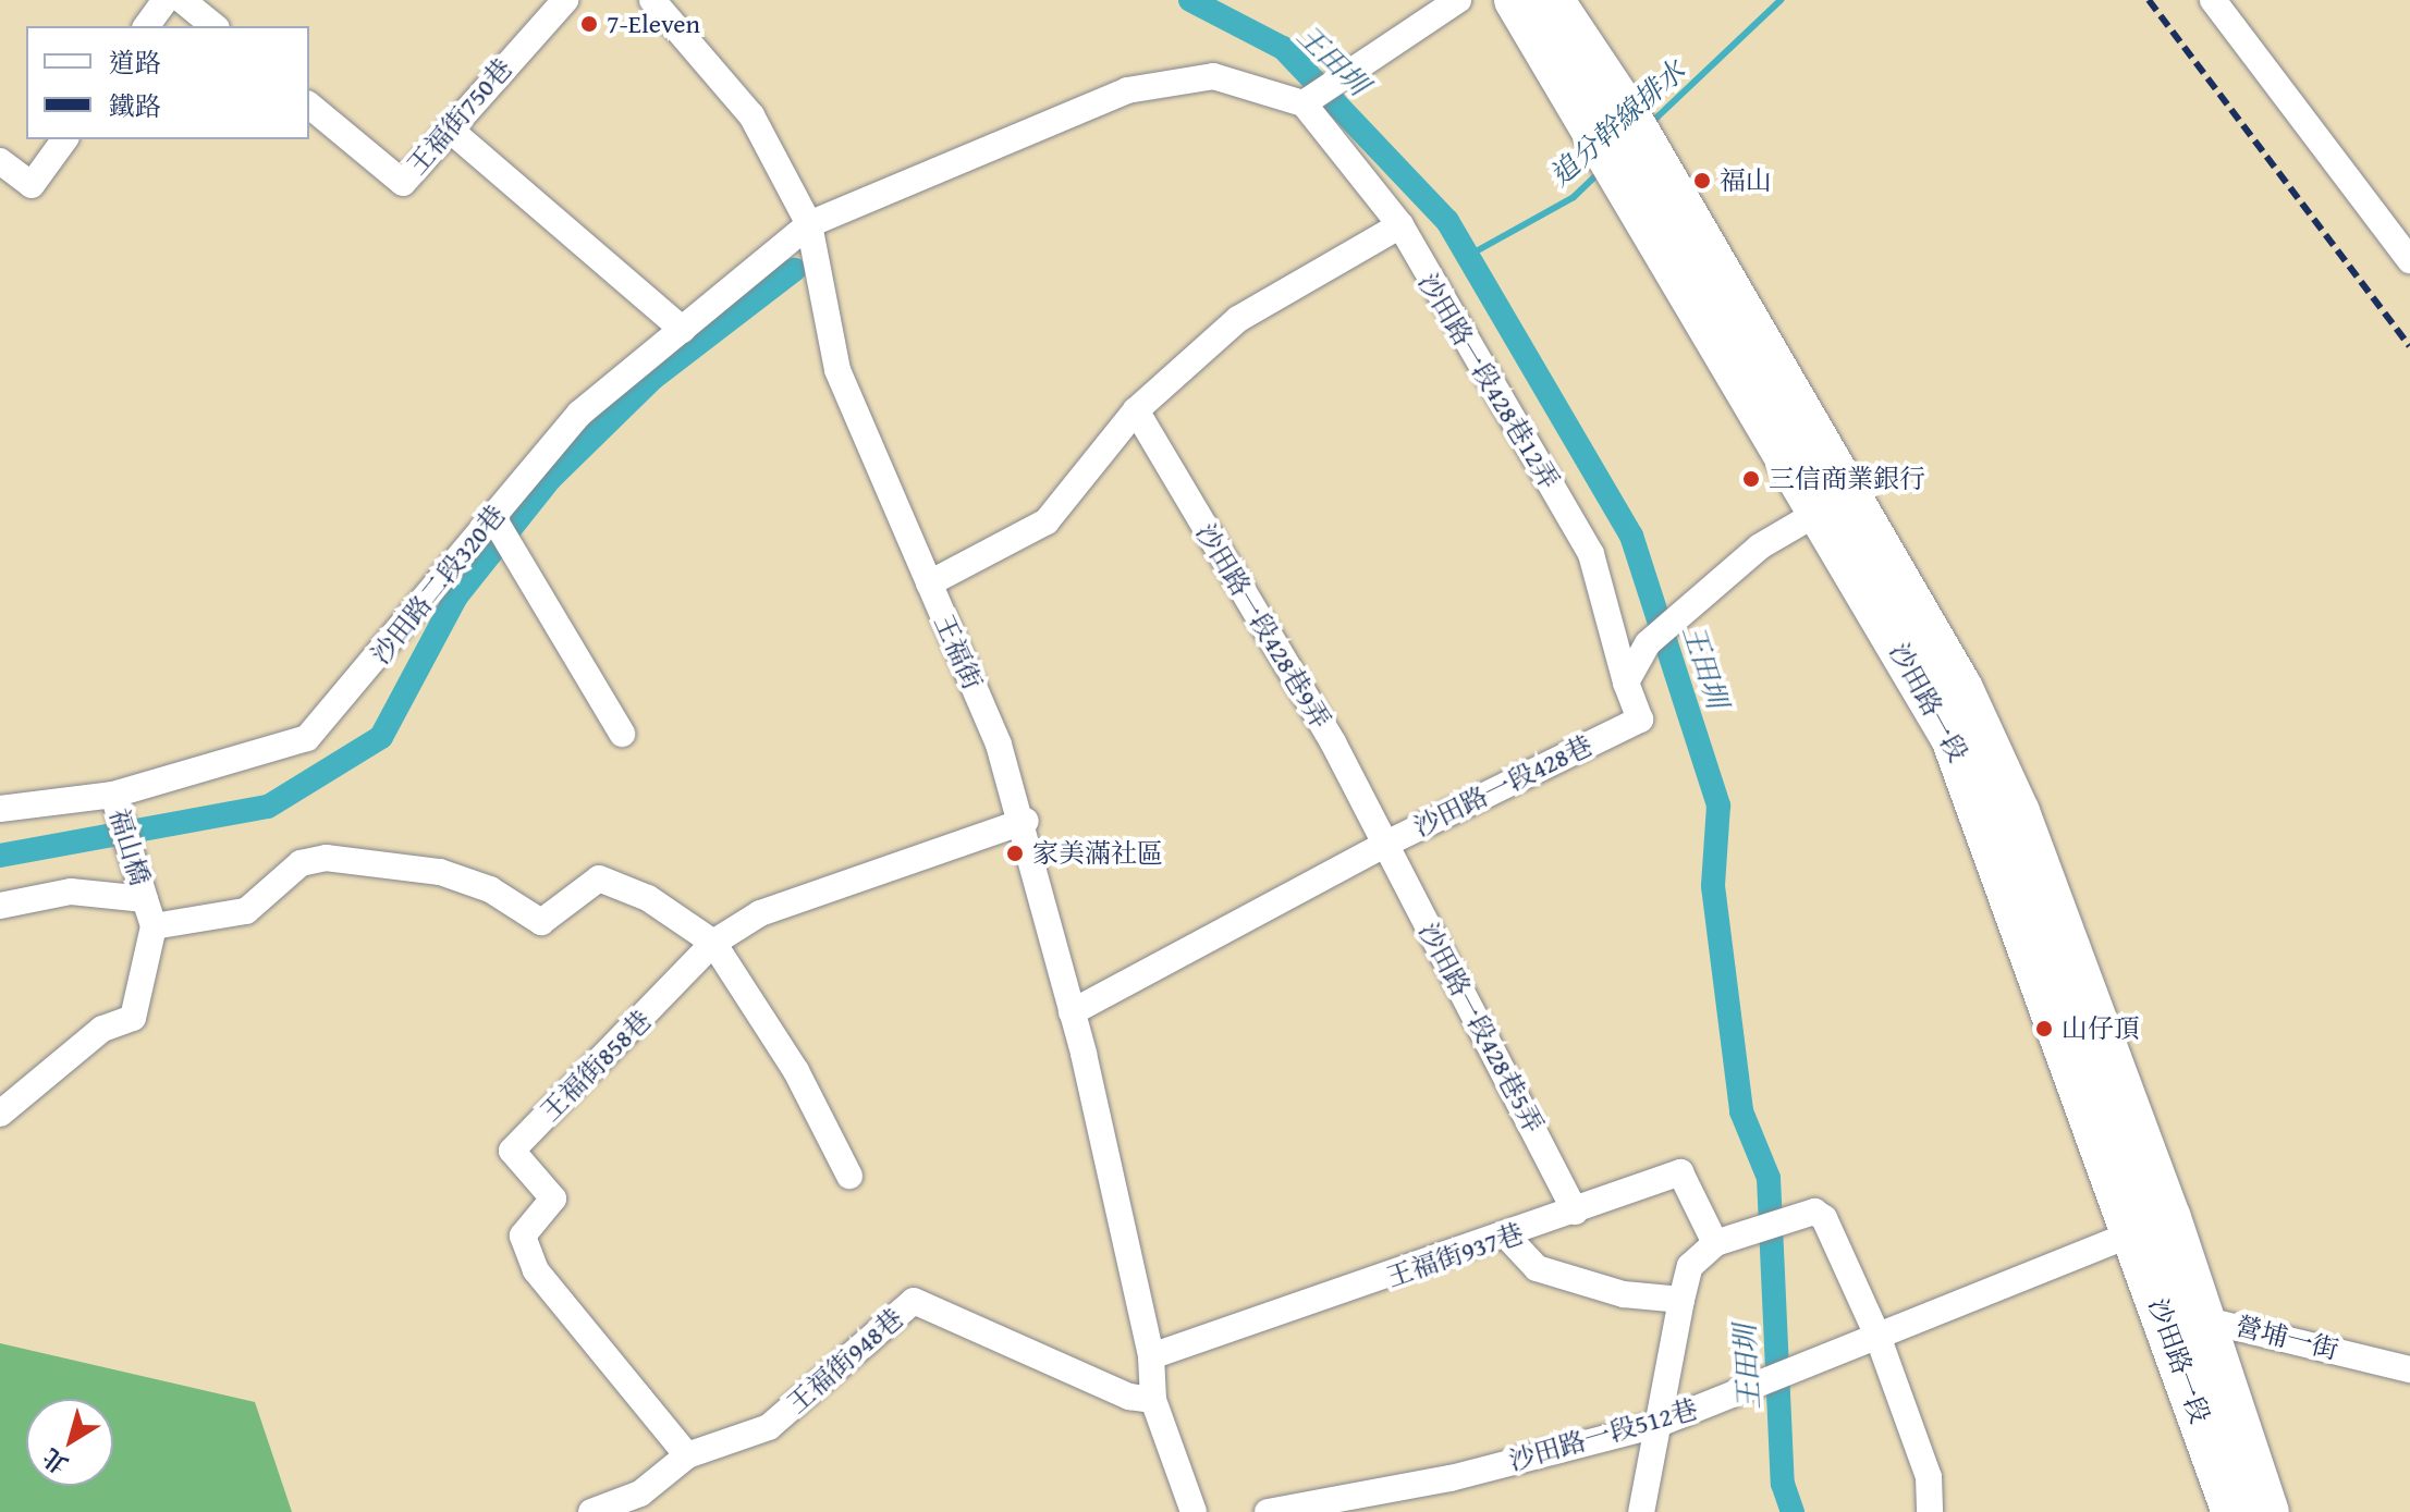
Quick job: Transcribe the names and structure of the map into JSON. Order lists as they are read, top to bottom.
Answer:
{
  "streets": {
    "main road": ["沙田路一段"],
    "street": [
      "王福街750巷",
      "沙田路一段428巷12弄",
      "沙田路二段320巷",
      "沙田路一段428巷9弄",
      "王福街",
      "沙田路一段428巷",
      "福山橋",
      "沙田路一段428巷5弄",
      "王福街858巷",
      "王福街937巷",
      "營埔一街",
      "王福街948巷",
      "沙田路一段512巷"
    ]
  },
  "crossings": [
    ["沙田路一段428巷12弄", "沙田路二段320巷"],
    ["沙田路一段428巷12弄", "沙田路一段428巷"],
    ["沙田路二段320巷", "王福街"],
    ["沙田路二段320巷", "福山橋"],
    ["沙田路一段428巷9弄", "沙田路一段428巷"],
    ["沙田路一段428巷9弄", "沙田路一段428巷5弄"],
    ["王福街", "沙田路一段428巷"],
    ["王福街", "王福街858巷"],
    ["王福街", "王福街937巷"],
    ["沙田路一段", "營埔一街"],
    ["沙田路一段", "沙田路一段512巷"],
    ["沙田路一段428巷", "沙田路一段428巷5弄"],
    ["沙田路一段428巷5弄", "王福街937巷"],
    ["王福街858巷", "王福街948巷"]
  ],
  "water": ["王田圳", "追分幹線排水"],
  "places": [
    "7-Eleven",
    "福山",
    "三信商業銀行",
    "家美滿社區",
    "山仔頂"
  ],
  "legend": ["道路", "鐵路"],
  "north": "bottom left"
}
